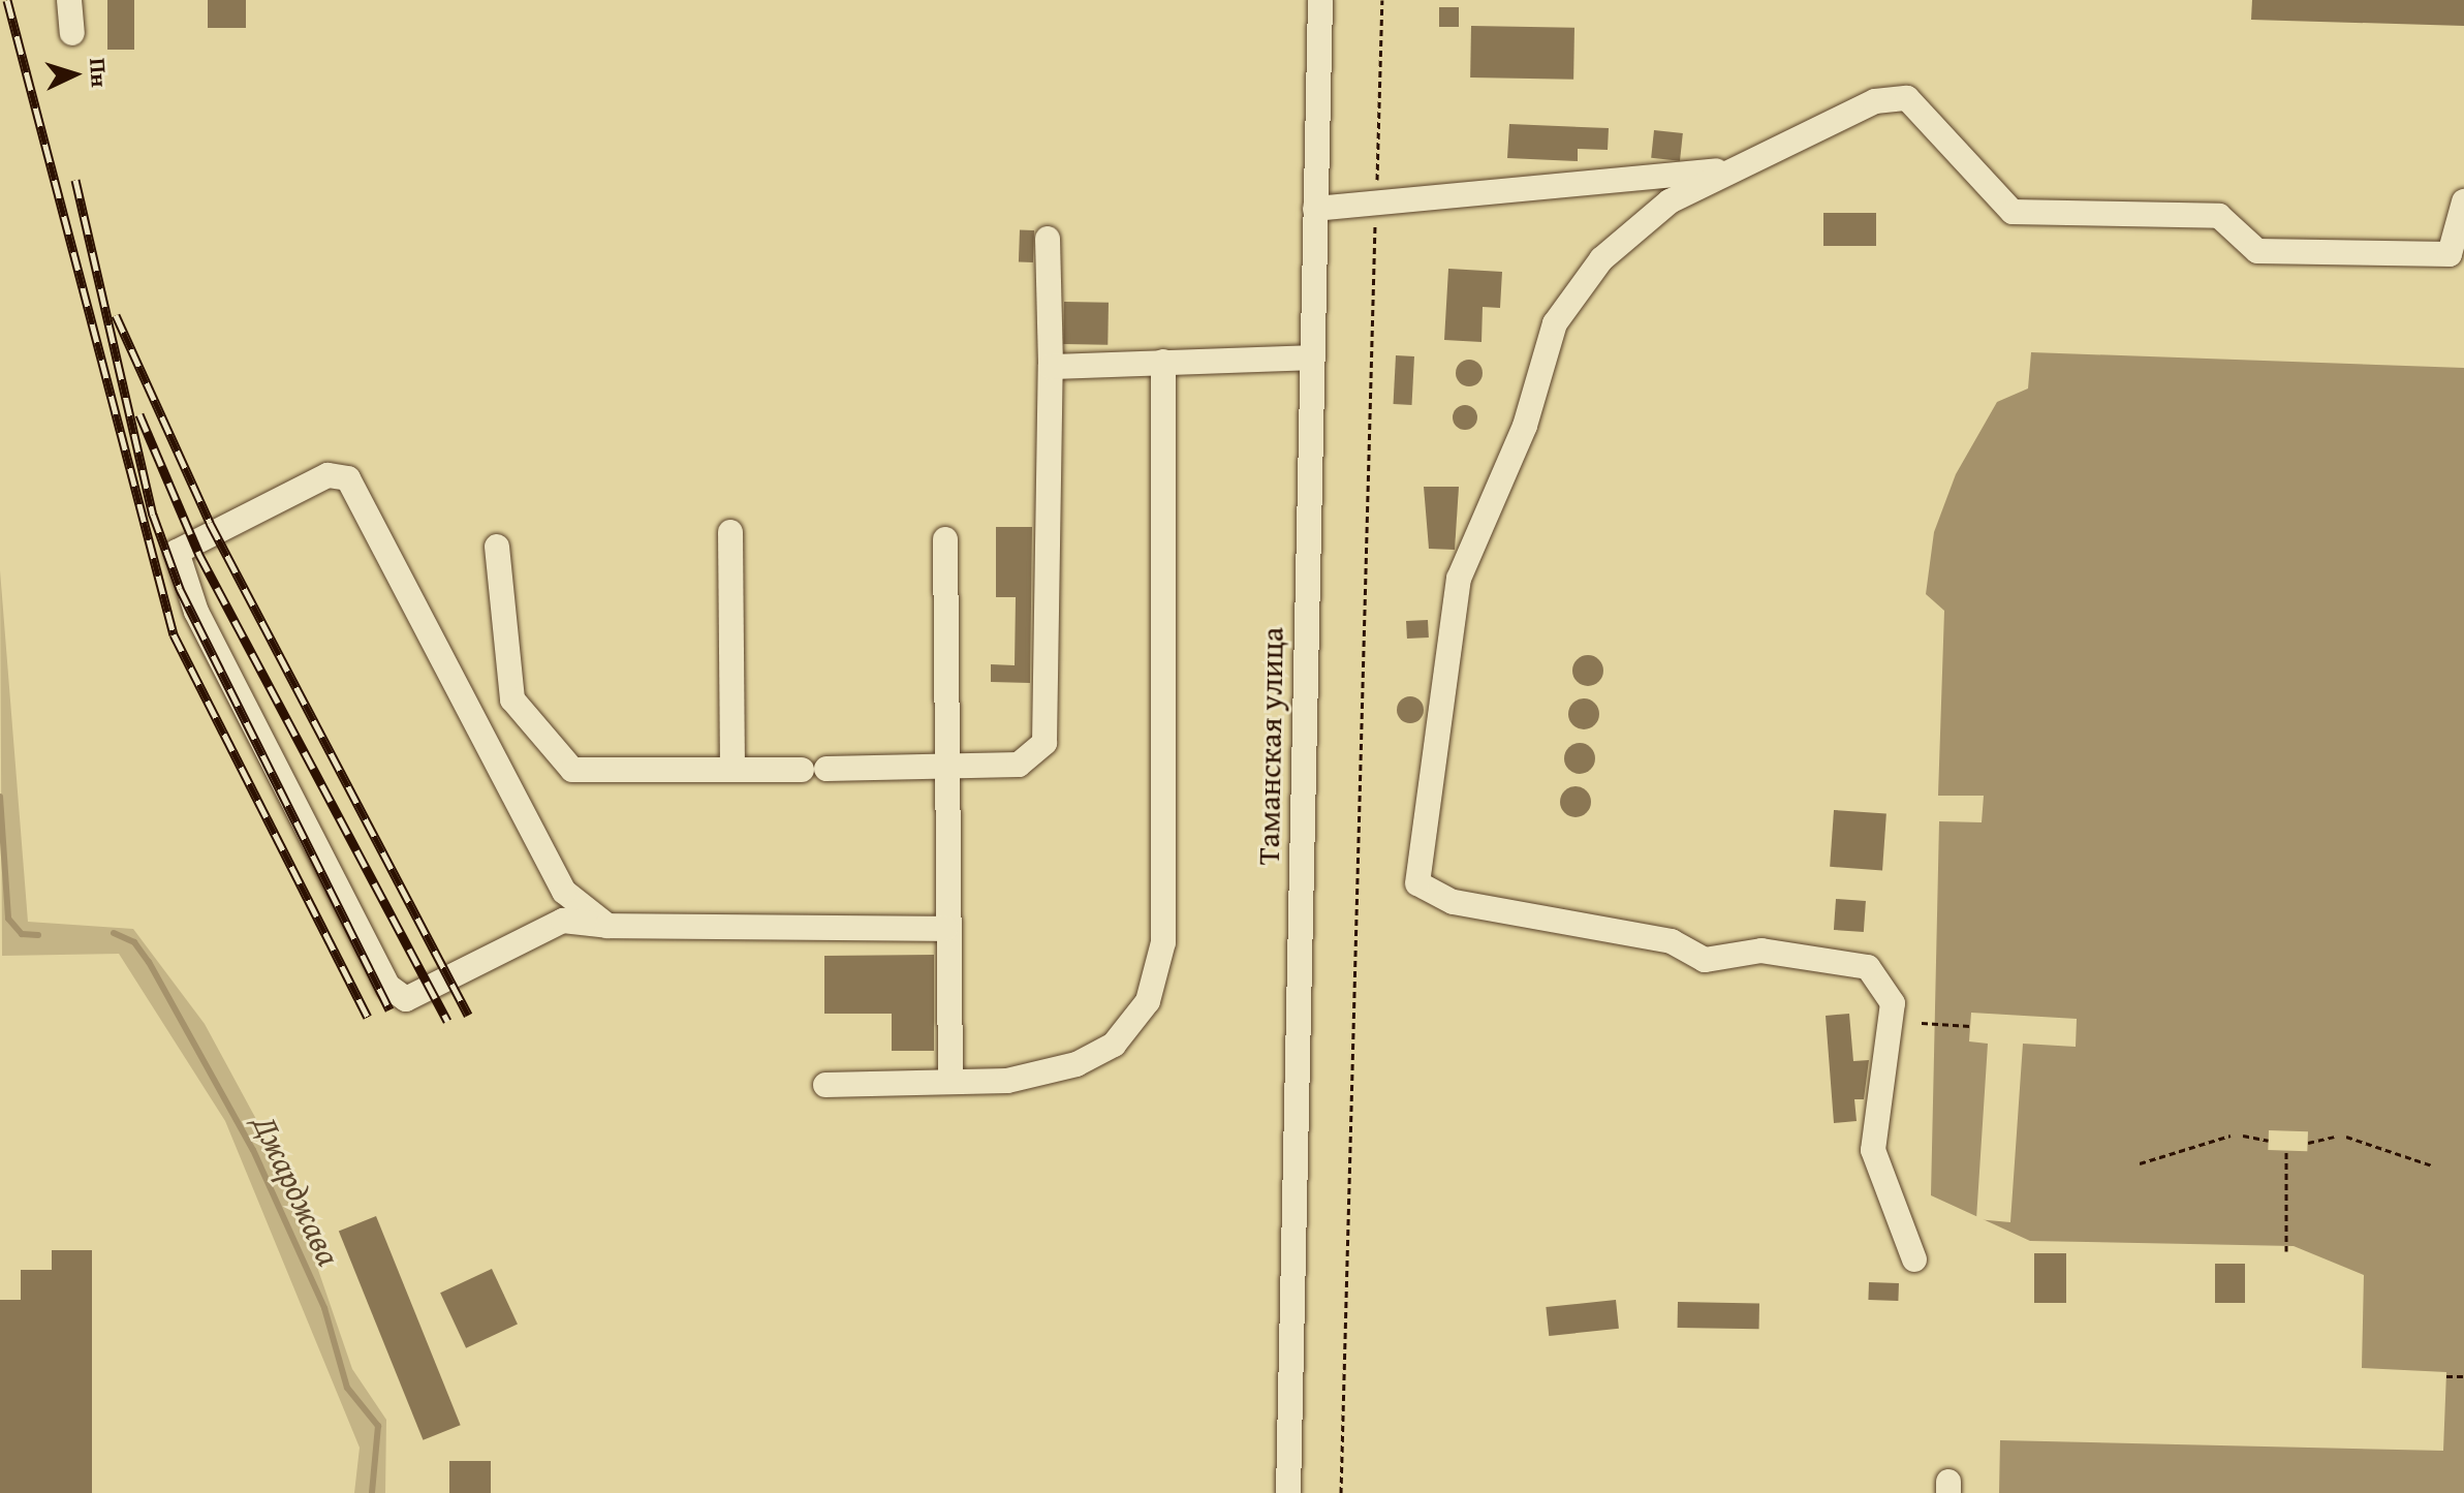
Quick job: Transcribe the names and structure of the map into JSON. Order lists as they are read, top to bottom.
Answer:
{
  "streets": {
    "street": ["Таманская улица"]
  },
  "water": ["Джарджава"],
  "north": "right"
}
